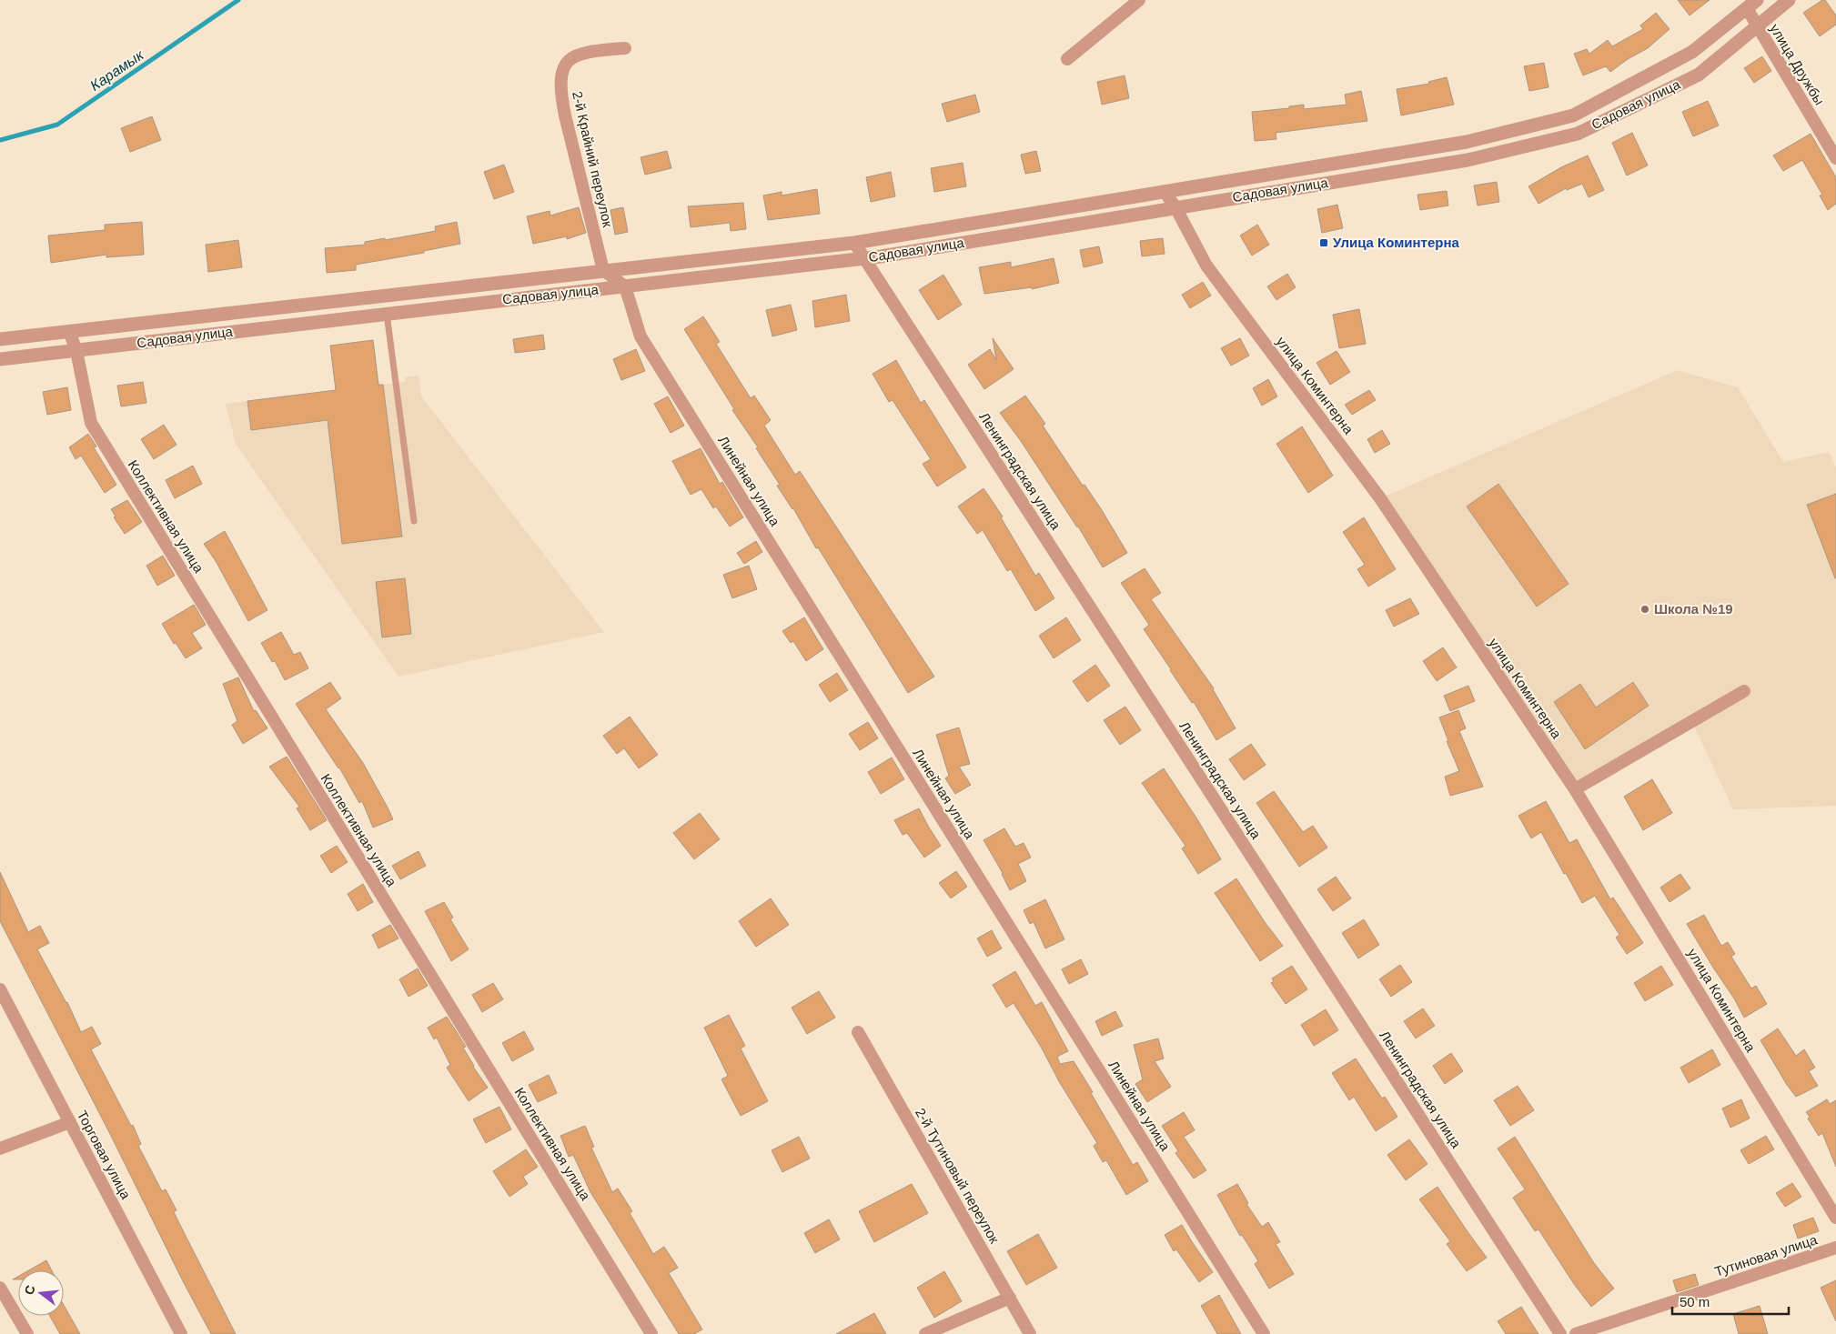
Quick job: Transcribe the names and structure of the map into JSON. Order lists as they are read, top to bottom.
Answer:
{
  "streets": {
    "street": [
      "улица Дружбы",
      "Садовая улица",
      "2-й Крайний переулок",
      "улица Коминтерна",
      "Ленинградская улица",
      "Линейная улица",
      "Коллективная улица",
      "Торговая улица",
      "2-й Тутиновый переулок",
      "Тутиновая улица"
    ]
  },
  "crossings": [
    ["улица Дружбы", "Садовая улица"],
    ["Садовая улица", "2-й Крайний переулок"],
    ["Садовая улица", "улица Коминтерна"],
    ["Садовая улица", "Ленинградская улица"],
    ["Садовая улица", "Линейная улица"],
    ["Садовая улица", "Коллективная улица"]
  ],
  "water": ["Карамык"],
  "places": {
    "transit": ["Улица Коминтерна"],
    "other": ["Школа №19"]
  },
  "scale_bar": "50 m",
  "north": "left"
}
